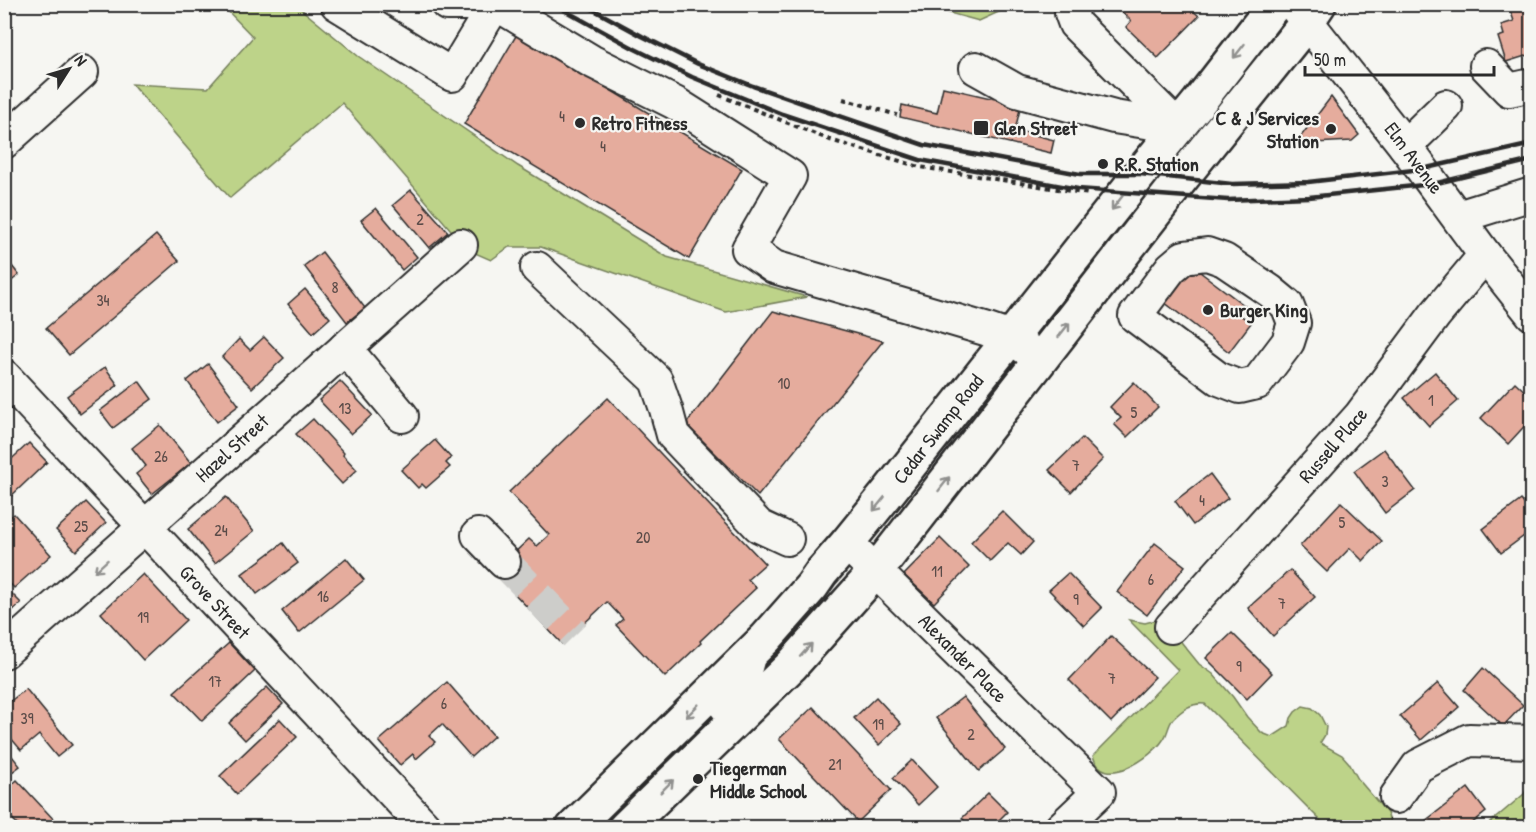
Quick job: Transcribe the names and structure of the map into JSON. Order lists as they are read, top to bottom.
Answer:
{
  "streets": {
    "main road": ["Cedar Swamp Road"],
    "street": [
      "Elm Avenue",
      "Russell Place",
      "Hazel Street",
      "Grove Street",
      "Alexander Place"
    ]
  },
  "crossings": [
    ["Elm Avenue", "Cedar Swamp Road"],
    ["Elm Avenue", "Russell Place"],
    ["Cedar Swamp Road", "Alexander Place"],
    ["Hazel Street", "Grove Street"]
  ],
  "places": {
    "other": [
      "Retro Fitness",
      "C & J Services Station",
      "R.R. Station",
      "Burger King",
      "Tiegerman Middle School"
    ],
    "transit": ["Glen Street"]
  },
  "house_numbers": [
    "4",
    "4",
    "2",
    "8",
    "34",
    "10",
    "1",
    "13",
    "5",
    "26",
    "7",
    "3",
    "4",
    "5",
    "25",
    "24",
    "20",
    "11",
    "6",
    "16",
    "9",
    "7",
    "19",
    "9",
    "7",
    "17",
    "6",
    "39",
    "19",
    "2",
    "21"
  ],
  "scale_bar": "50 m",
  "north": "top right"
}
